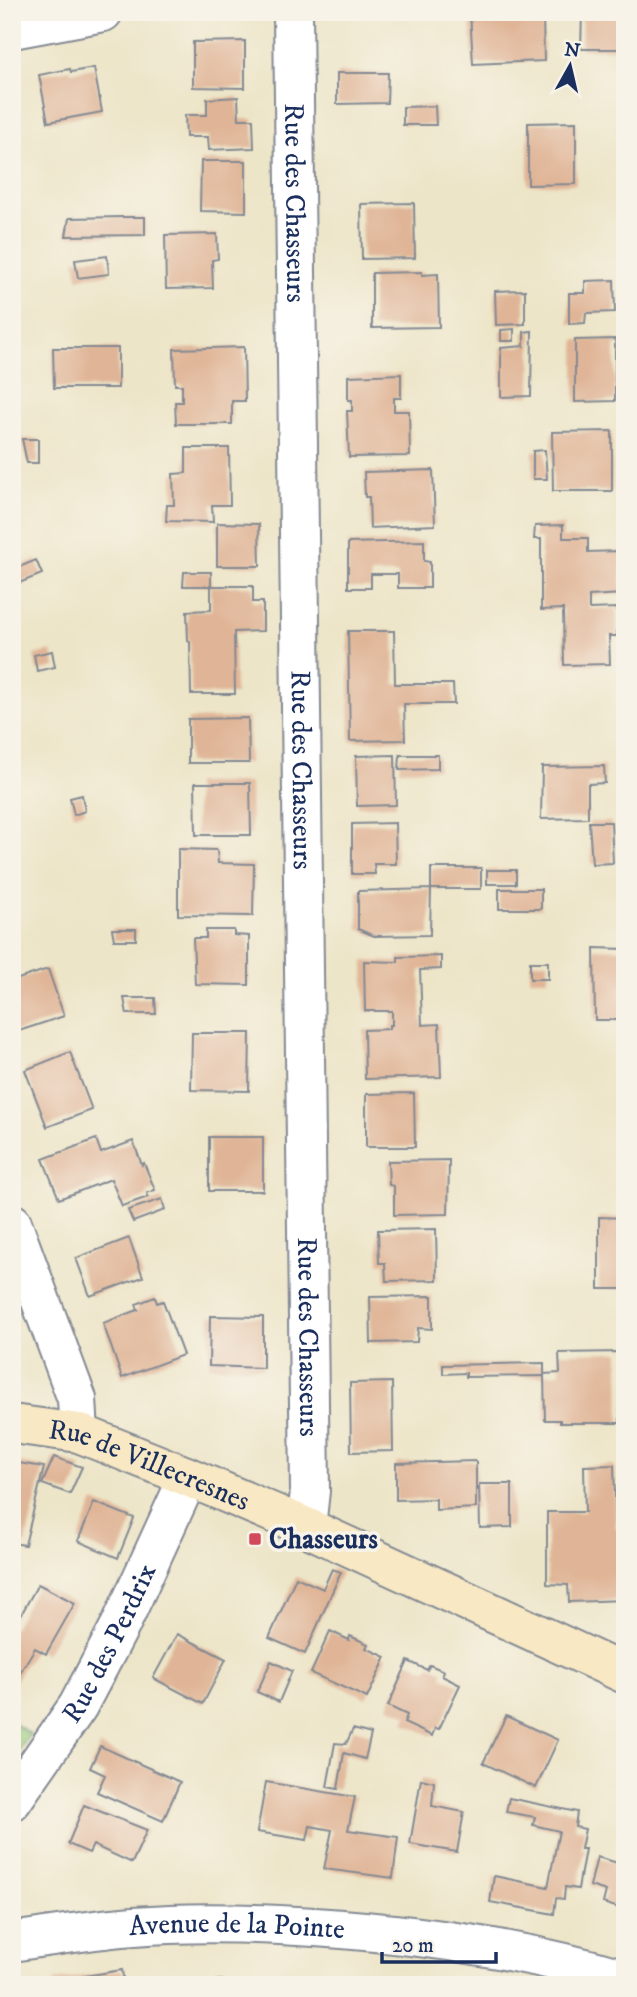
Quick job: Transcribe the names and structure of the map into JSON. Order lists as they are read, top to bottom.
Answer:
{
  "streets": {
    "street": [
      "Rue des Chasseurs",
      "Rue de Villecresnes",
      "Rue des Perdrix",
      "Avenue de la Pointe"
    ]
  },
  "crossings": [
    ["Rue des Chasseurs", "Rue de Villecresnes"],
    ["Rue de Villecresnes", "Rue des Perdrix"]
  ],
  "places": {
    "transit": ["Chasseurs"]
  },
  "scale_bar": "20 m",
  "north": "top"
}
